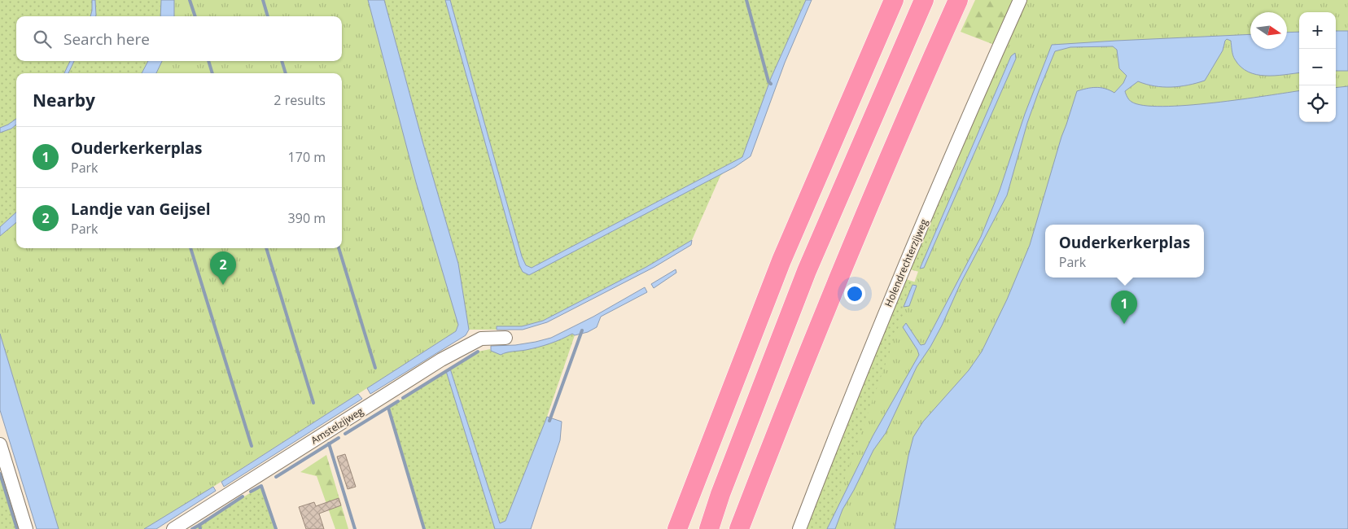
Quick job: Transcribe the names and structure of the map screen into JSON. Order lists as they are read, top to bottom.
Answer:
{
  "streets": {
    "street": ["Holendrechterzijweg", "Amstelzijweg"]
  },
  "north": "right",
  "page": {
    "map_buttons": ["+", "−"],
    "search": "Search here",
    "heading": ["Nearby", "2 results"],
    "list": [
      {
        "mark": "1",
        "name": "Ouderkerkerplas",
        "note": "Park",
        "value": "170 m"
      },
      {
        "mark": "2",
        "name": "Landje van Geijsel",
        "note": "Park",
        "value": "390 m"
      }
    ],
    "popup": ["Ouderkerkerplas", "Park"],
    "pins": ["2", "1"]
  }
}
